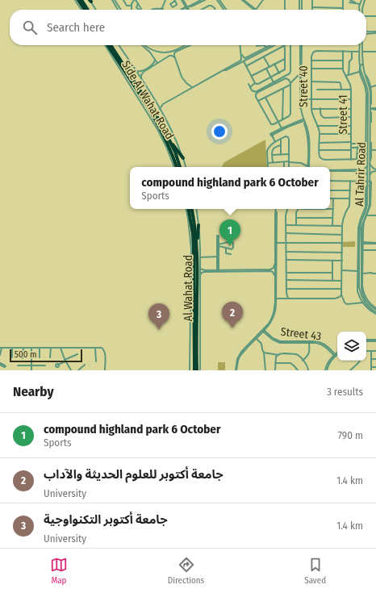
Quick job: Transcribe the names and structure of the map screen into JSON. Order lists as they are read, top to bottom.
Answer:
{
  "streets": {
    "highway": ["Al Wahat Road"],
    "street": [
      "Street 40",
      "Side Al Wahat Road",
      "Street 41",
      "Al Tahrir Road",
      "Street 43"
    ]
  },
  "crossings": [
    ["Street 40", "Street 41"],
    ["Street 40", "Al Tahrir Road"]
  ],
  "scale_bar": "500 m",
  "page": {
    "search": "Search here",
    "popup": ["compound highland park 6 October", "Sports"],
    "pins": ["1", "2", "3"],
    "scale": "500 m",
    "heading": ["Nearby", "3 results"],
    "list": [
      {
        "mark": "1",
        "name": "compound highland park 6 October",
        "note": "Sports",
        "value": "790 m"
      },
      {
        "mark": "2",
        "name": "جامعة أكتوبر للعلوم الحديثة والآداب",
        "note": "University",
        "value": "1.4 km"
      },
      {
        "mark": "3",
        "name": "جامعة أكتوبر التكنواوجية",
        "note": "University",
        "value": "1.4 km"
      }
    ],
    "nav": ["Map", "Directions", "Saved"]
  }
}
